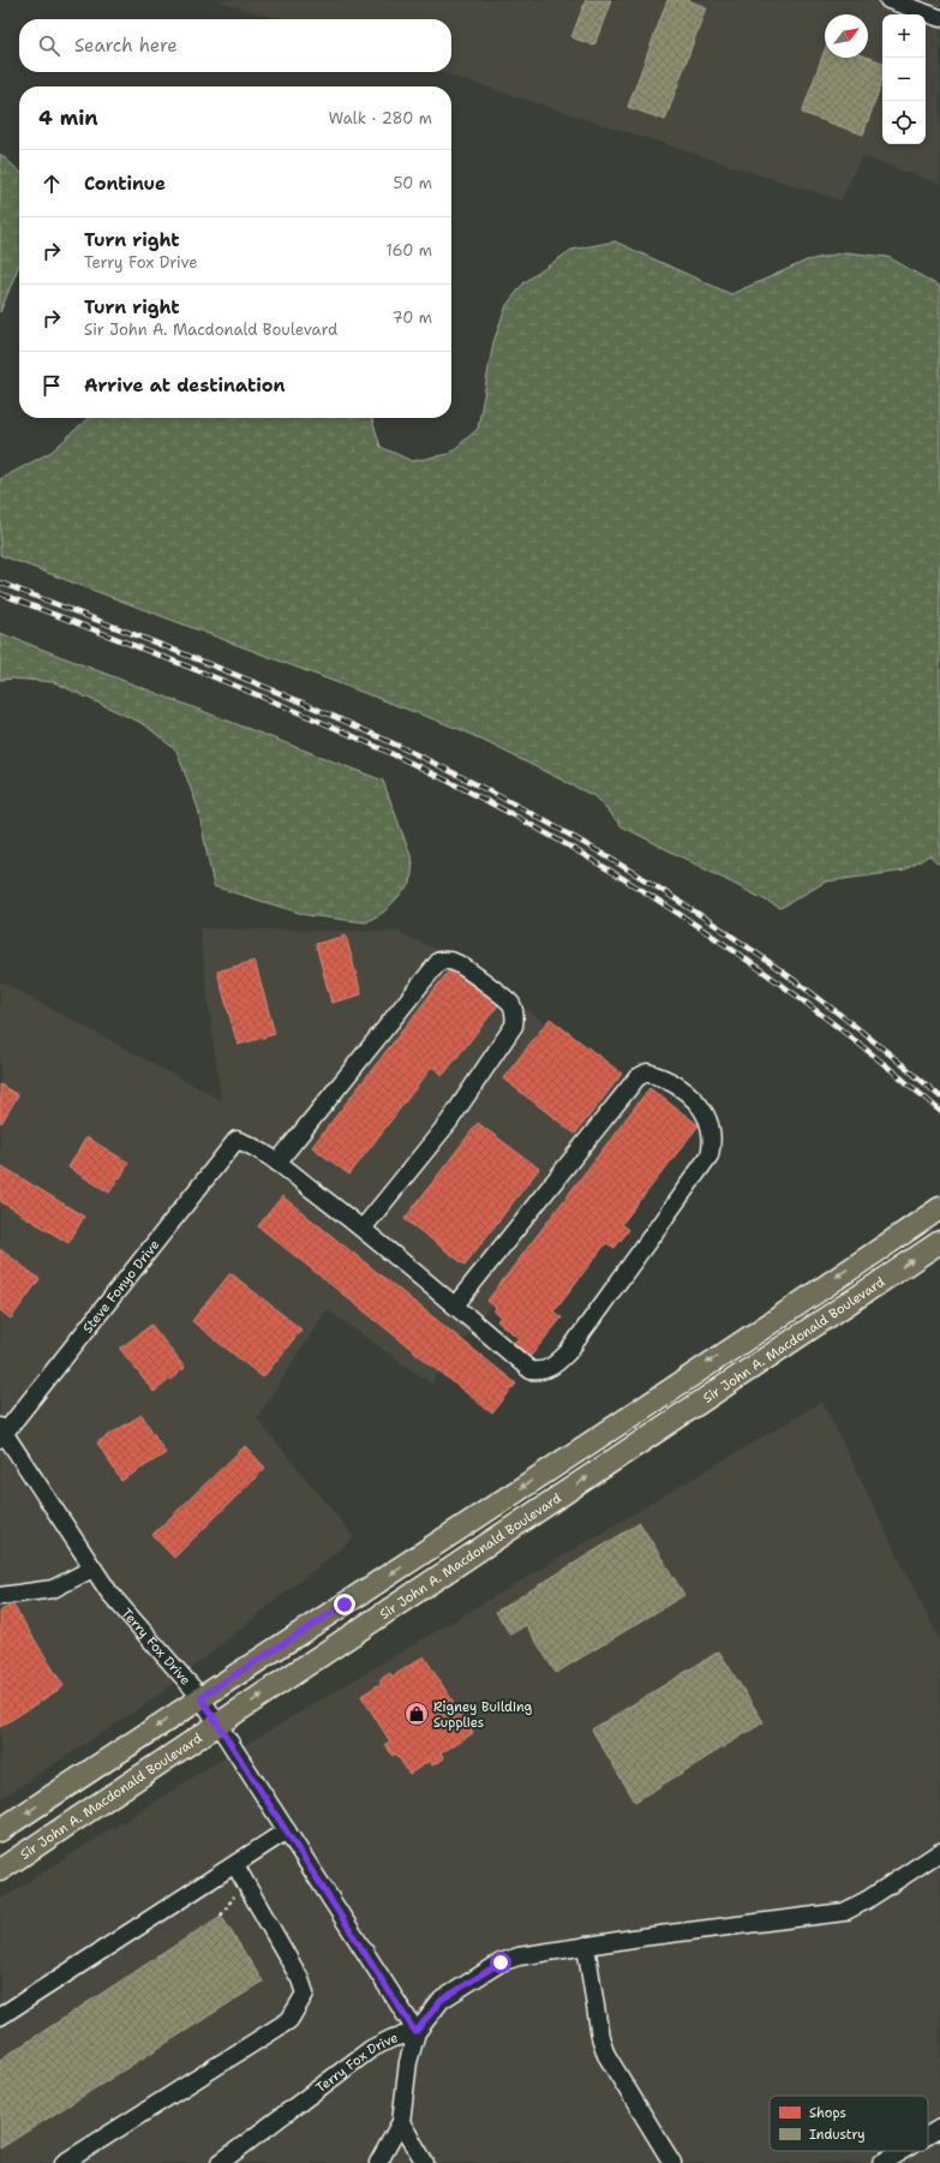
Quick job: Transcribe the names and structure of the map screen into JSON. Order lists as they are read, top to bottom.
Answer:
{
  "streets": {
    "main road": ["Sir John A. Macdonald Boulevard"],
    "street": ["Steve Fonyo Drive", "Terry Fox Drive"]
  },
  "crossings": [
    ["Steve Fonyo Drive", "Terry Fox Drive"],
    ["Sir John A. Macdonald Boulevard", "Terry Fox Drive"]
  ],
  "places": {
    "shop": ["Rigney Building Supplies"]
  },
  "legend": ["Shops", "Industry"],
  "north": "top right",
  "page": {
    "map_buttons": ["+", "−"],
    "search": "Search here",
    "heading": ["4 min", "Walk · 280 m"],
    "list": [
      ["Continue", "50 m"],
      ["Turn right", "Terry Fox Drive", "160 m"],
      ["Turn right", "Sir John A. Macdonald Boulevard", "70 m"],
      "Arrive at destination"
    ]
  }
}
